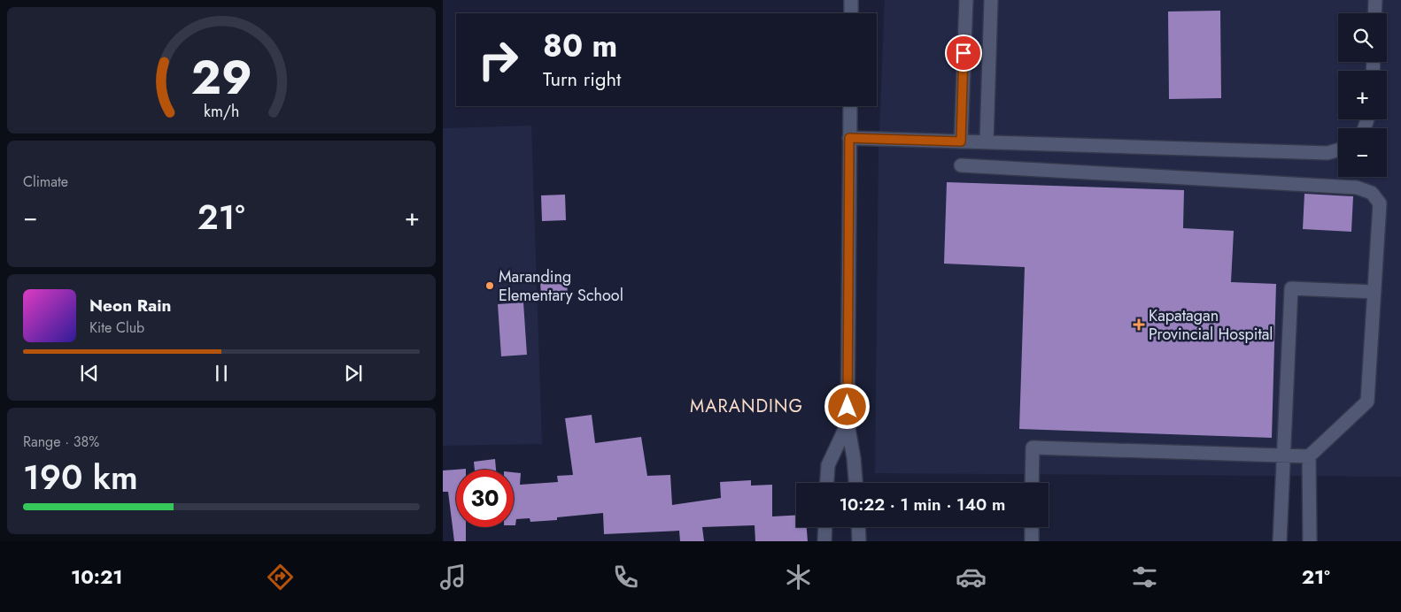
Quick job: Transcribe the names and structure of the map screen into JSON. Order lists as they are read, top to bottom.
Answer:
{
  "districts": ["MARANDING"],
  "places": {
    "other": ["Maranding Elementary School"],
    "health": ["Kapatagan Provincial Hospital"]
  },
  "page": {
    "map_buttons": ["+", "−"],
    "turn": ["80 m", "Turn right"],
    "tile": [
      "Climate",
      ["Range · 38%", "190 km"]
    ],
    "heat": ["−", "21°", "+"],
    "song": ["Neon Rain", "Kite Club"],
    "limit": "30",
    "trip": "10:22 · 1 min · 140 m",
    "tabs": ["10:21", "21°"],
    "gauge": ["29", "km/h"]
  }
}
